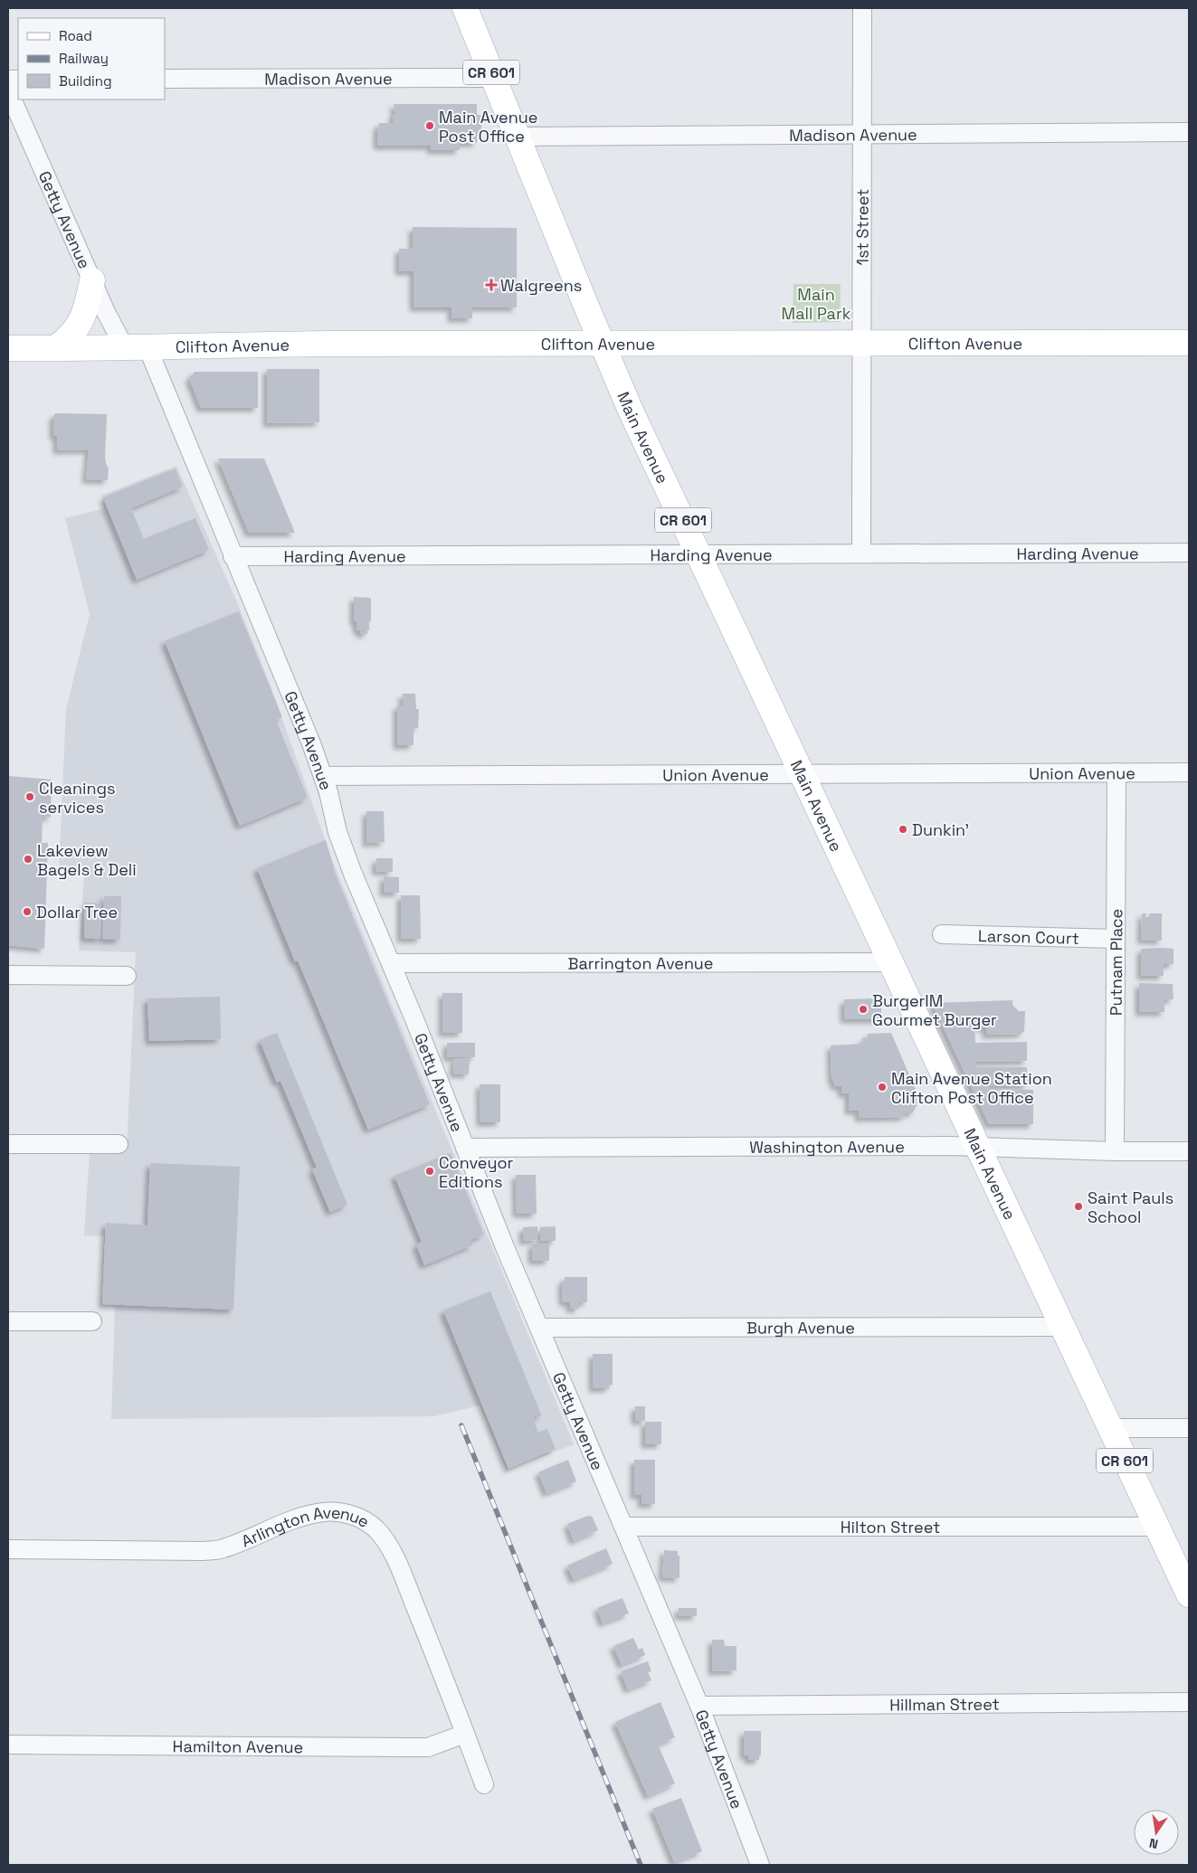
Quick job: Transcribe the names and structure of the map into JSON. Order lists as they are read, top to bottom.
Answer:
{
  "streets": {
    "main road": ["CR 601", "Clifton Avenue", "Main Avenue"],
    "street": [
      "Madison Avenue",
      "Getty Avenue",
      "1st Street",
      "Harding Avenue",
      "Union Avenue",
      "Larson Court",
      "Putnam Place",
      "Barrington Avenue",
      "Washington Avenue",
      "Burgh Avenue",
      "Hilton Street",
      "Arlington Avenue",
      "Hillman Street",
      "Hamilton Avenue"
    ]
  },
  "crossings": [
    ["Madison Avenue", "1st Street"],
    ["Madison Avenue", "Main Avenue"],
    ["Getty Avenue", "Clifton Avenue"],
    ["Getty Avenue", "Harding Avenue"],
    ["Getty Avenue", "Union Avenue"],
    ["Getty Avenue", "Barrington Avenue"],
    ["Getty Avenue", "Washington Avenue"],
    ["Getty Avenue", "Burgh Avenue"],
    ["Getty Avenue", "Hilton Street"],
    ["Getty Avenue", "Hillman Street"],
    ["1st Street", "Clifton Avenue"],
    ["1st Street", "Harding Avenue"],
    ["Clifton Avenue", "Main Avenue"],
    ["Main Avenue", "Harding Avenue"],
    ["Main Avenue", "Union Avenue"],
    ["Main Avenue", "Barrington Avenue"],
    ["Main Avenue", "Washington Avenue"],
    ["Main Avenue", "Burgh Avenue"],
    ["Main Avenue", "Hilton Street"],
    ["Union Avenue", "Putnam Place"],
    ["Larson Court", "Putnam Place"],
    ["Putnam Place", "Washington Avenue"],
    ["Arlington Avenue", "Hamilton Avenue"]
  ],
  "parks": ["Main Mall Park"],
  "places": {
    "other": [
      "Main Avenue Post Office",
      "Cleanings services",
      "Dunkin'",
      "Lakeview Bagels & Deli",
      "Dollar Tree",
      "BurgerIM Gourmet Burger",
      "Main Avenue Station Clifton Post Office",
      "Conveyor Editions",
      "Saint Pauls School"
    ],
    "health": ["Walgreens"]
  },
  "legend": ["Road", "Railway", "Building"],
  "north": "bottom"
}
